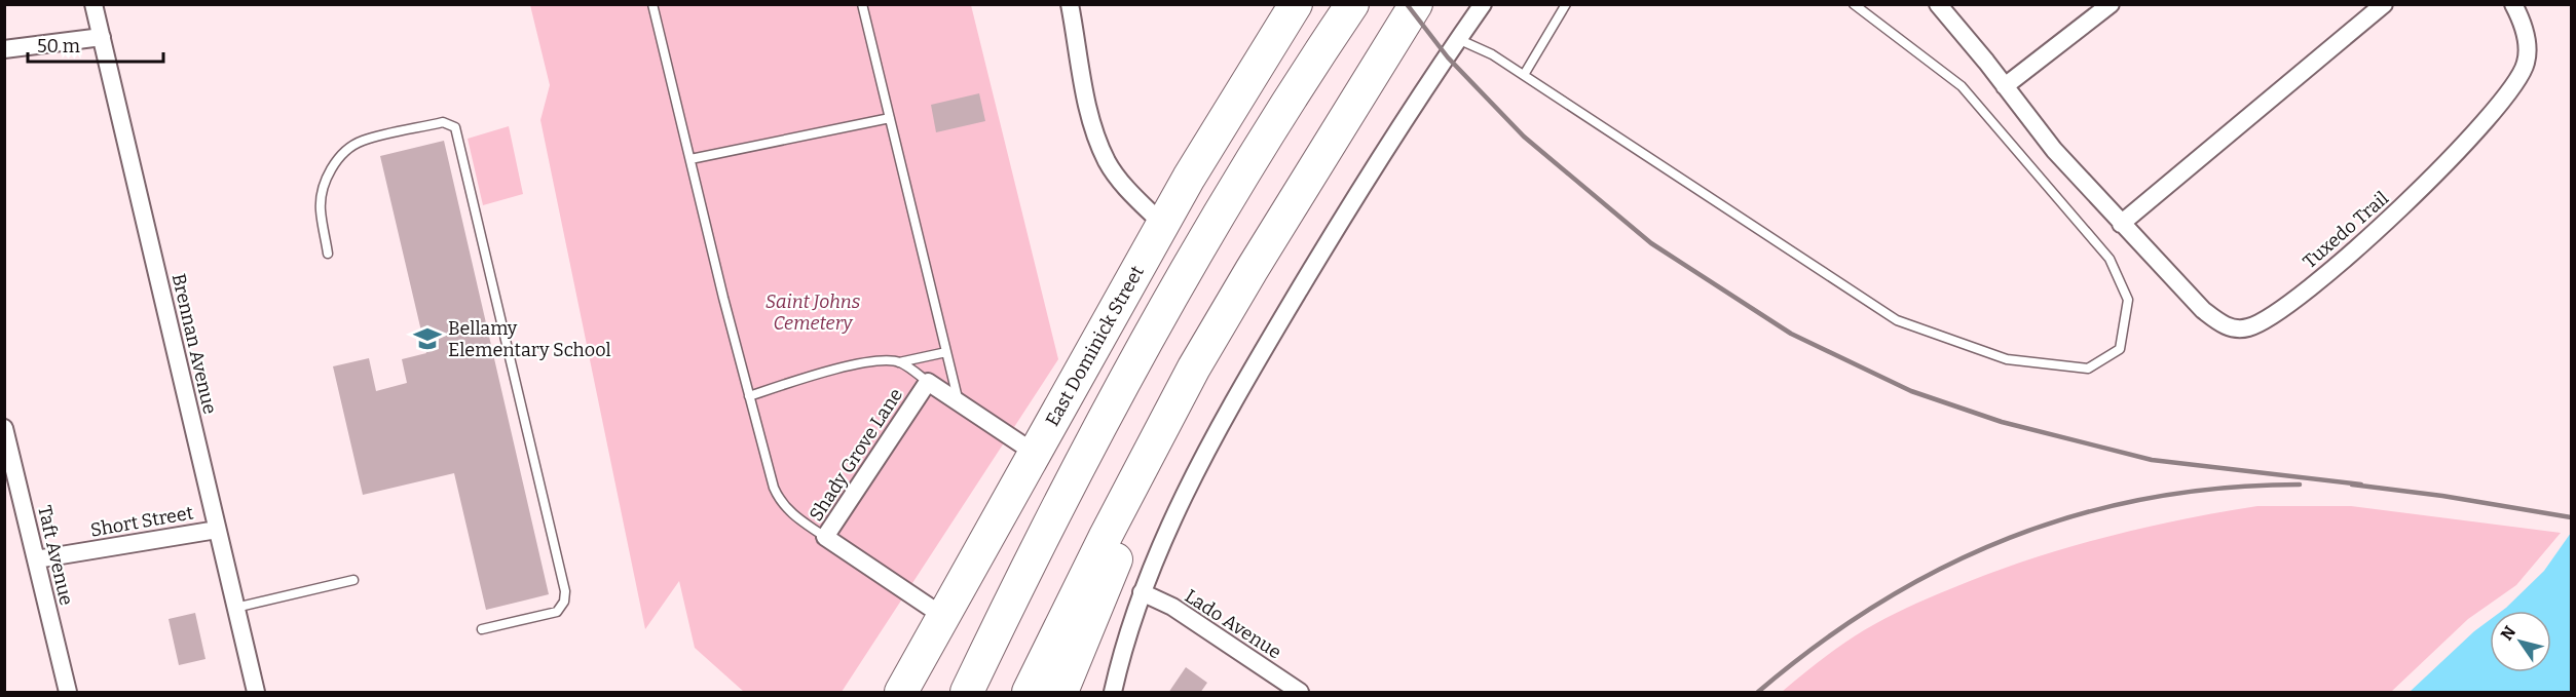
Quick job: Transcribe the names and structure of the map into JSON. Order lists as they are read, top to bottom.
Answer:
{
  "streets": {
    "highway": ["East Dominick Street"],
    "street": [
      "Tuxedo Trail",
      "Brennan Avenue",
      "Shady Grove Lane",
      "Short Street",
      "Taft Avenue",
      "Lado Avenue"
    ]
  },
  "crossings": [
    ["Brennan Avenue", "Short Street"],
    ["East Dominick Street", "Shady Grove Lane"],
    ["Short Street", "Taft Avenue"]
  ],
  "parks": ["Saint Johns Cemetery"],
  "places": {
    "school or university": ["Bellamy Elementary School"]
  },
  "scale_bar": "50 m",
  "north": "top left"
}
